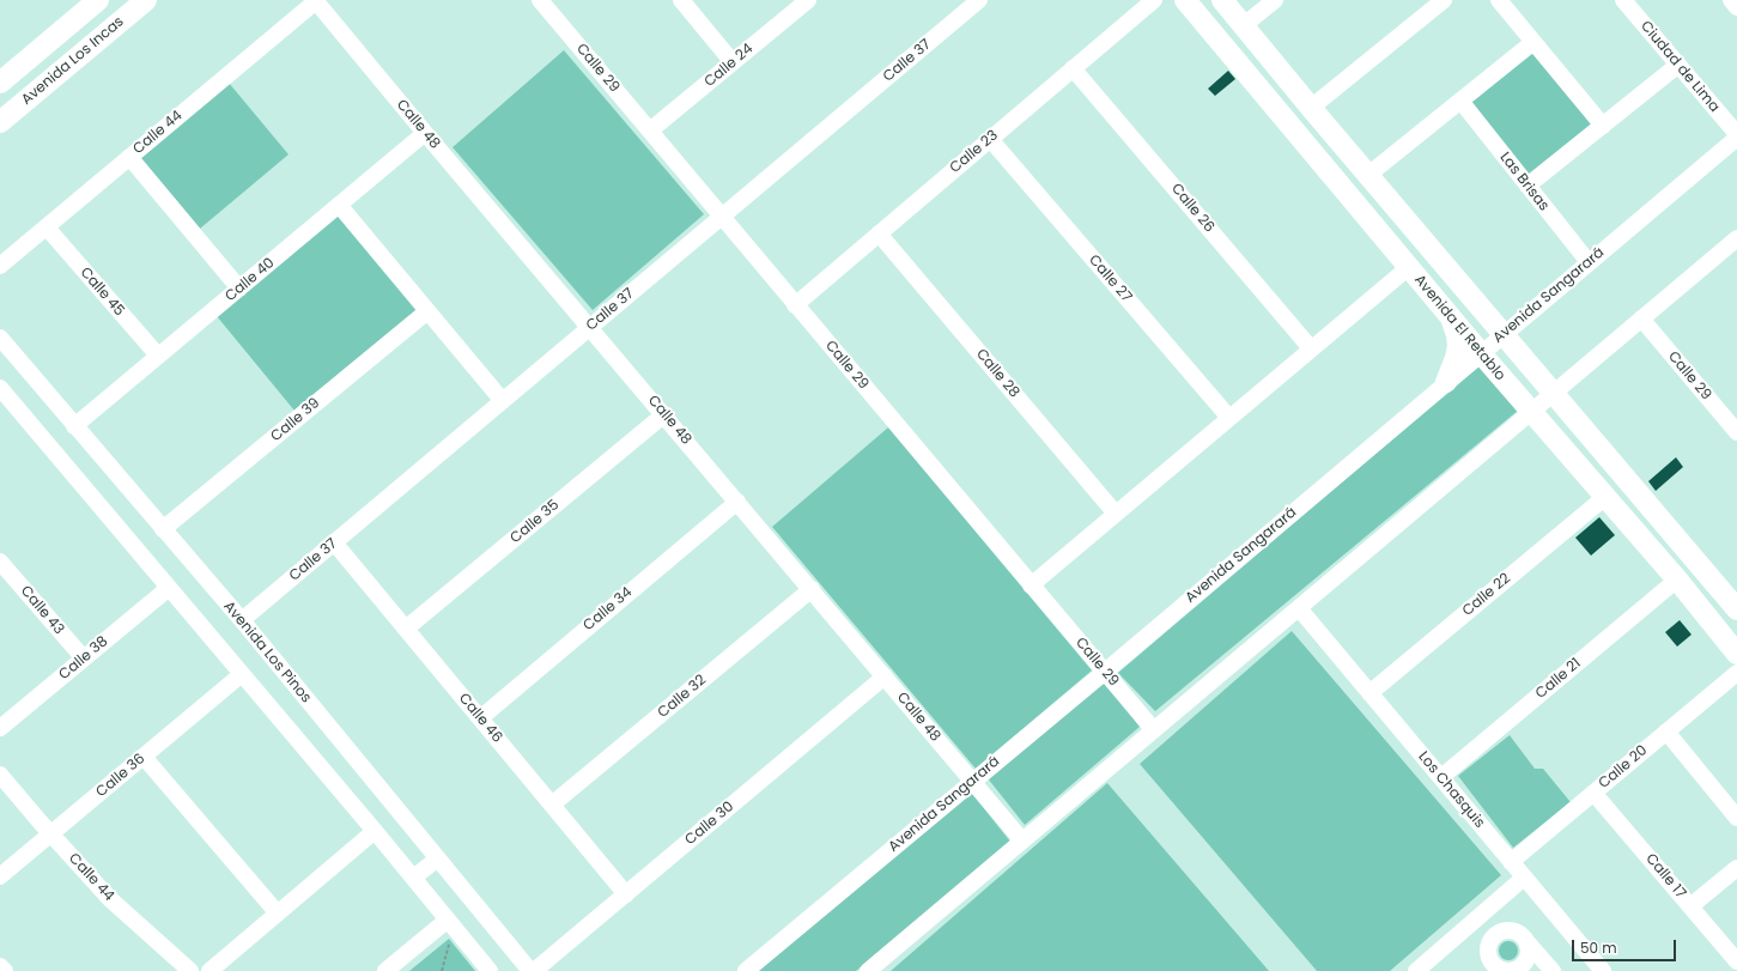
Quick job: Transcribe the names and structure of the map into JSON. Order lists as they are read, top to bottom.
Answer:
{
  "streets": {
    "main road": ["Avenida Los Incas", "Avenida El Retablo"],
    "street": [
      "Calle 37",
      "Calle 24",
      "Ciudad de Lima",
      "Calle 29",
      "Calle 48",
      "Calle 44",
      "Calle 23",
      "Las Brisas",
      "Calle 26",
      "Calle 27",
      "Calle 40",
      "Calle 45",
      "Avenida Sangarará",
      "Calle 28",
      "Calle 39",
      "Calle 35",
      "Calle 22",
      "Calle 34",
      "Calle 43",
      "Avenida Los Pinos",
      "Calle 38",
      "Calle 21",
      "Calle 32",
      "Calle 46",
      "Calle 20",
      "Calle 36",
      "Los Chasquis",
      "Calle 30",
      "Calle 17"
    ]
  },
  "crossings": [
    ["Calle 37", "Calle 29"],
    ["Calle 37", "Calle 48"],
    ["Calle 37", "Avenida Los Pinos"],
    ["Calle 37", "Calle 46"],
    ["Calle 24", "Calle 29"],
    ["Calle 29", "Calle 23"],
    ["Calle 29", "Avenida Sangarará"],
    ["Calle 48", "Calle 44"],
    ["Calle 48", "Calle 40"],
    ["Calle 48", "Avenida Sangarará"],
    ["Calle 48", "Calle 35"],
    ["Calle 48", "Calle 34"],
    ["Calle 48", "Calle 32"],
    ["Calle 48", "Calle 30"],
    ["Calle 44", "Calle 45"],
    ["Calle 44", "Calle 36"],
    ["Calle 23", "Calle 26"],
    ["Calle 23", "Calle 27"],
    ["Calle 23", "Calle 28"],
    ["Las Brisas", "Avenida Sangarará"],
    ["Calle 40", "Calle 45"],
    ["Calle 40", "Avenida Los Pinos"],
    ["Avenida Sangarará", "Avenida El Retablo"],
    ["Avenida El Retablo", "Calle 22"],
    ["Avenida El Retablo", "Calle 21"],
    ["Calle 39", "Avenida Los Pinos"],
    ["Calle 35", "Calle 46"],
    ["Calle 22", "Los Chasquis"],
    ["Calle 34", "Calle 46"],
    ["Calle 43", "Calle 38"],
    ["Avenida Los Pinos", "Calle 30"],
    ["Calle 21", "Los Chasquis"],
    ["Calle 32", "Calle 46"],
    ["Calle 46", "Calle 30"],
    ["Calle 20", "Los Chasquis"],
    ["Calle 20", "Calle 17"]
  ],
  "scale_bar": "50 m"
}
